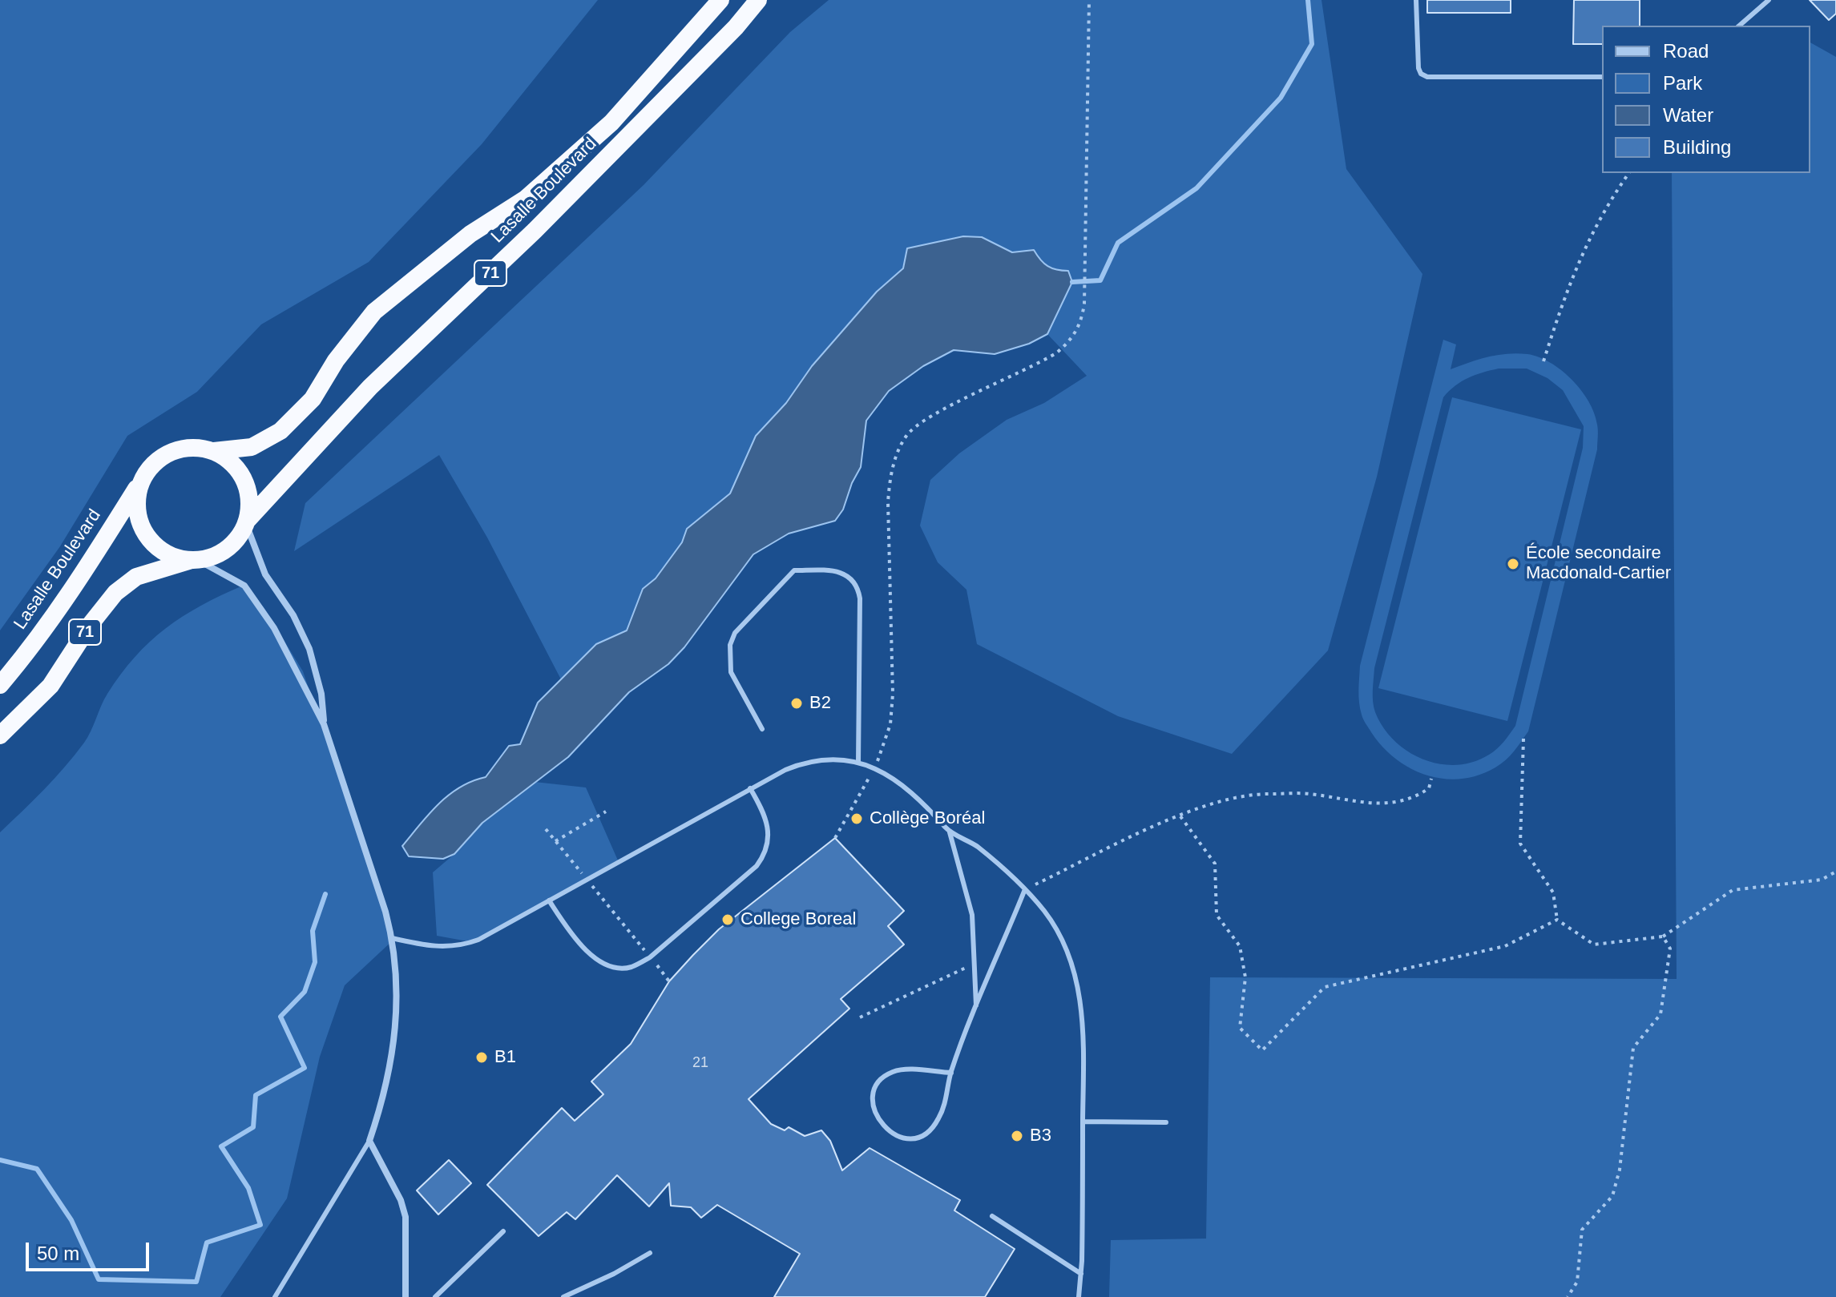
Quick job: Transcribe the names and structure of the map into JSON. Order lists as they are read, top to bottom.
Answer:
{
  "streets": {
    "highway": ["Lasalle Boulevard", "71"]
  },
  "crossings": [
    ["Lasalle Boulevard", "71"]
  ],
  "places": [
    "École secondaire Macdonald-Cartier",
    "B2",
    "Collège Boréal",
    "College Boreal",
    "B1",
    "B3"
  ],
  "house_numbers": ["21"],
  "legend": [
    "Road",
    "Park",
    "Water",
    "Building"
  ],
  "scale_bar": "50 m"
}
